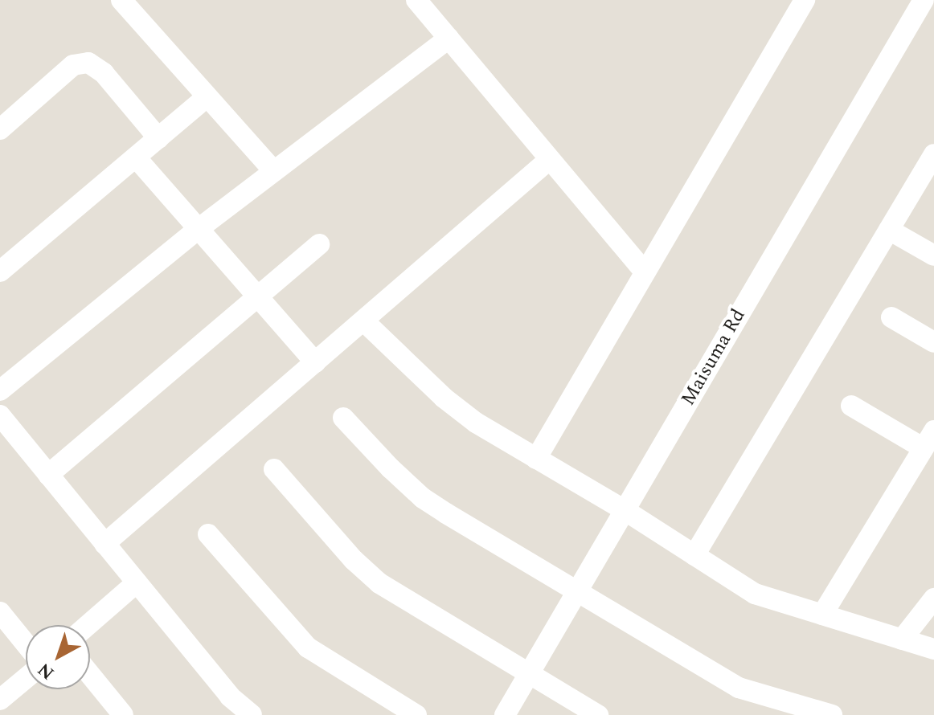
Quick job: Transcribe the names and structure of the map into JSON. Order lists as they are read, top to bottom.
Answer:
{
  "streets": {
    "street": ["Maisuma Rd"]
  },
  "north": "bottom left"
}
